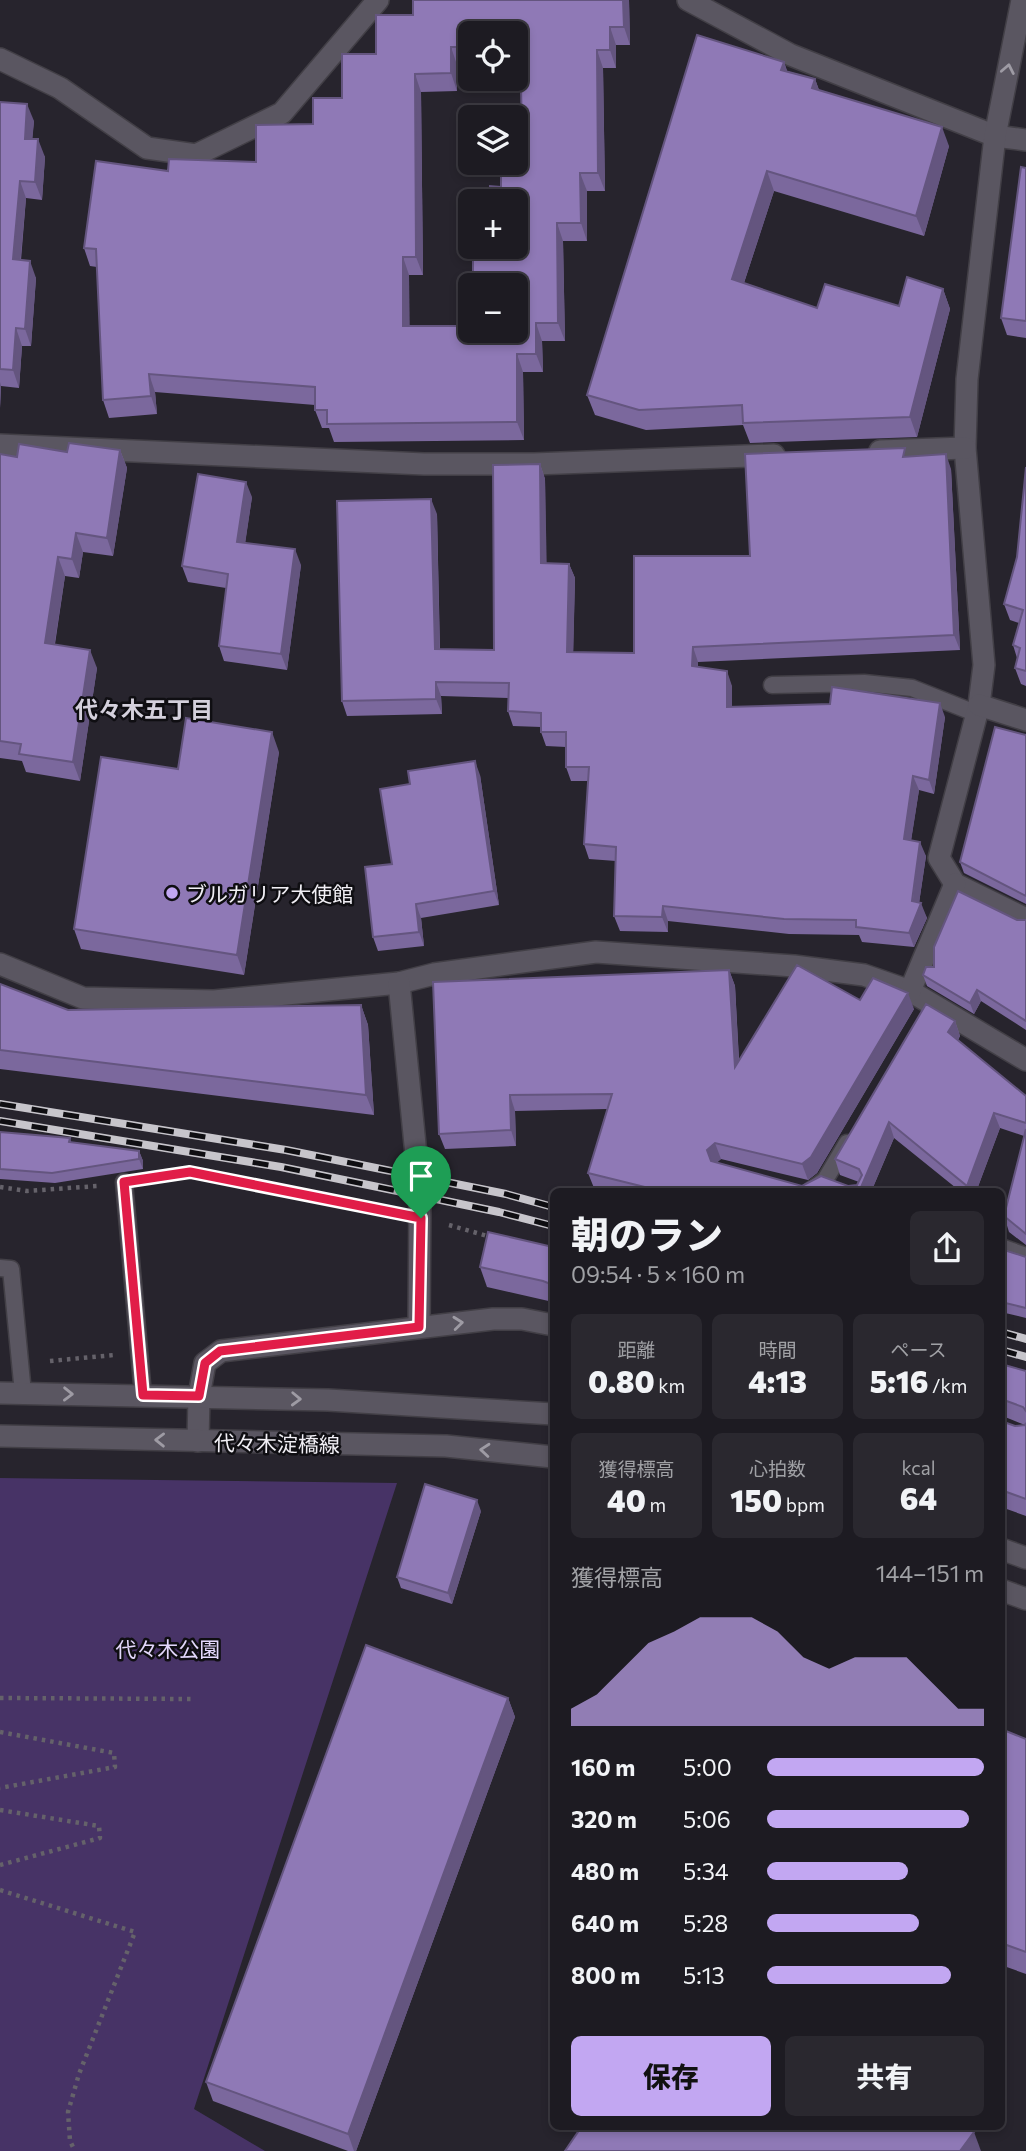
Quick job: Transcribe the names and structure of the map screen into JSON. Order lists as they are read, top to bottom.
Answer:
{
  "streets": {
    "street": ["代々木淀橋線"]
  },
  "districts": ["代々木五丁目"],
  "parks": ["代々木公園"],
  "places": ["ブルガリア大使館"],
  "page": {
    "map_buttons": ["+", "−"],
    "heading": ["朝のラン", "09:54 · 5 × 160 m"],
    "stats": [
      ["距離", "0.80 km"],
      ["時間", "4:13"],
      ["ペース", "5:16 /km"],
      ["獲得標高", "40 m"],
      ["心拍数", "150 bpm"],
      ["kcal", "64"]
    ],
    "chart": ["獲得標高", "144–151 m"],
    "list": [
      {
        "name": "160 m",
        "note": "5:00"
      },
      {
        "name": "320 m",
        "note": "5:06"
      },
      {
        "name": "480 m",
        "note": "5:34"
      },
      {
        "name": "640 m",
        "note": "5:28"
      },
      {
        "name": "800 m",
        "note": "5:13"
      }
    ],
    "buttons": ["保存", "共有"]
  }
}
